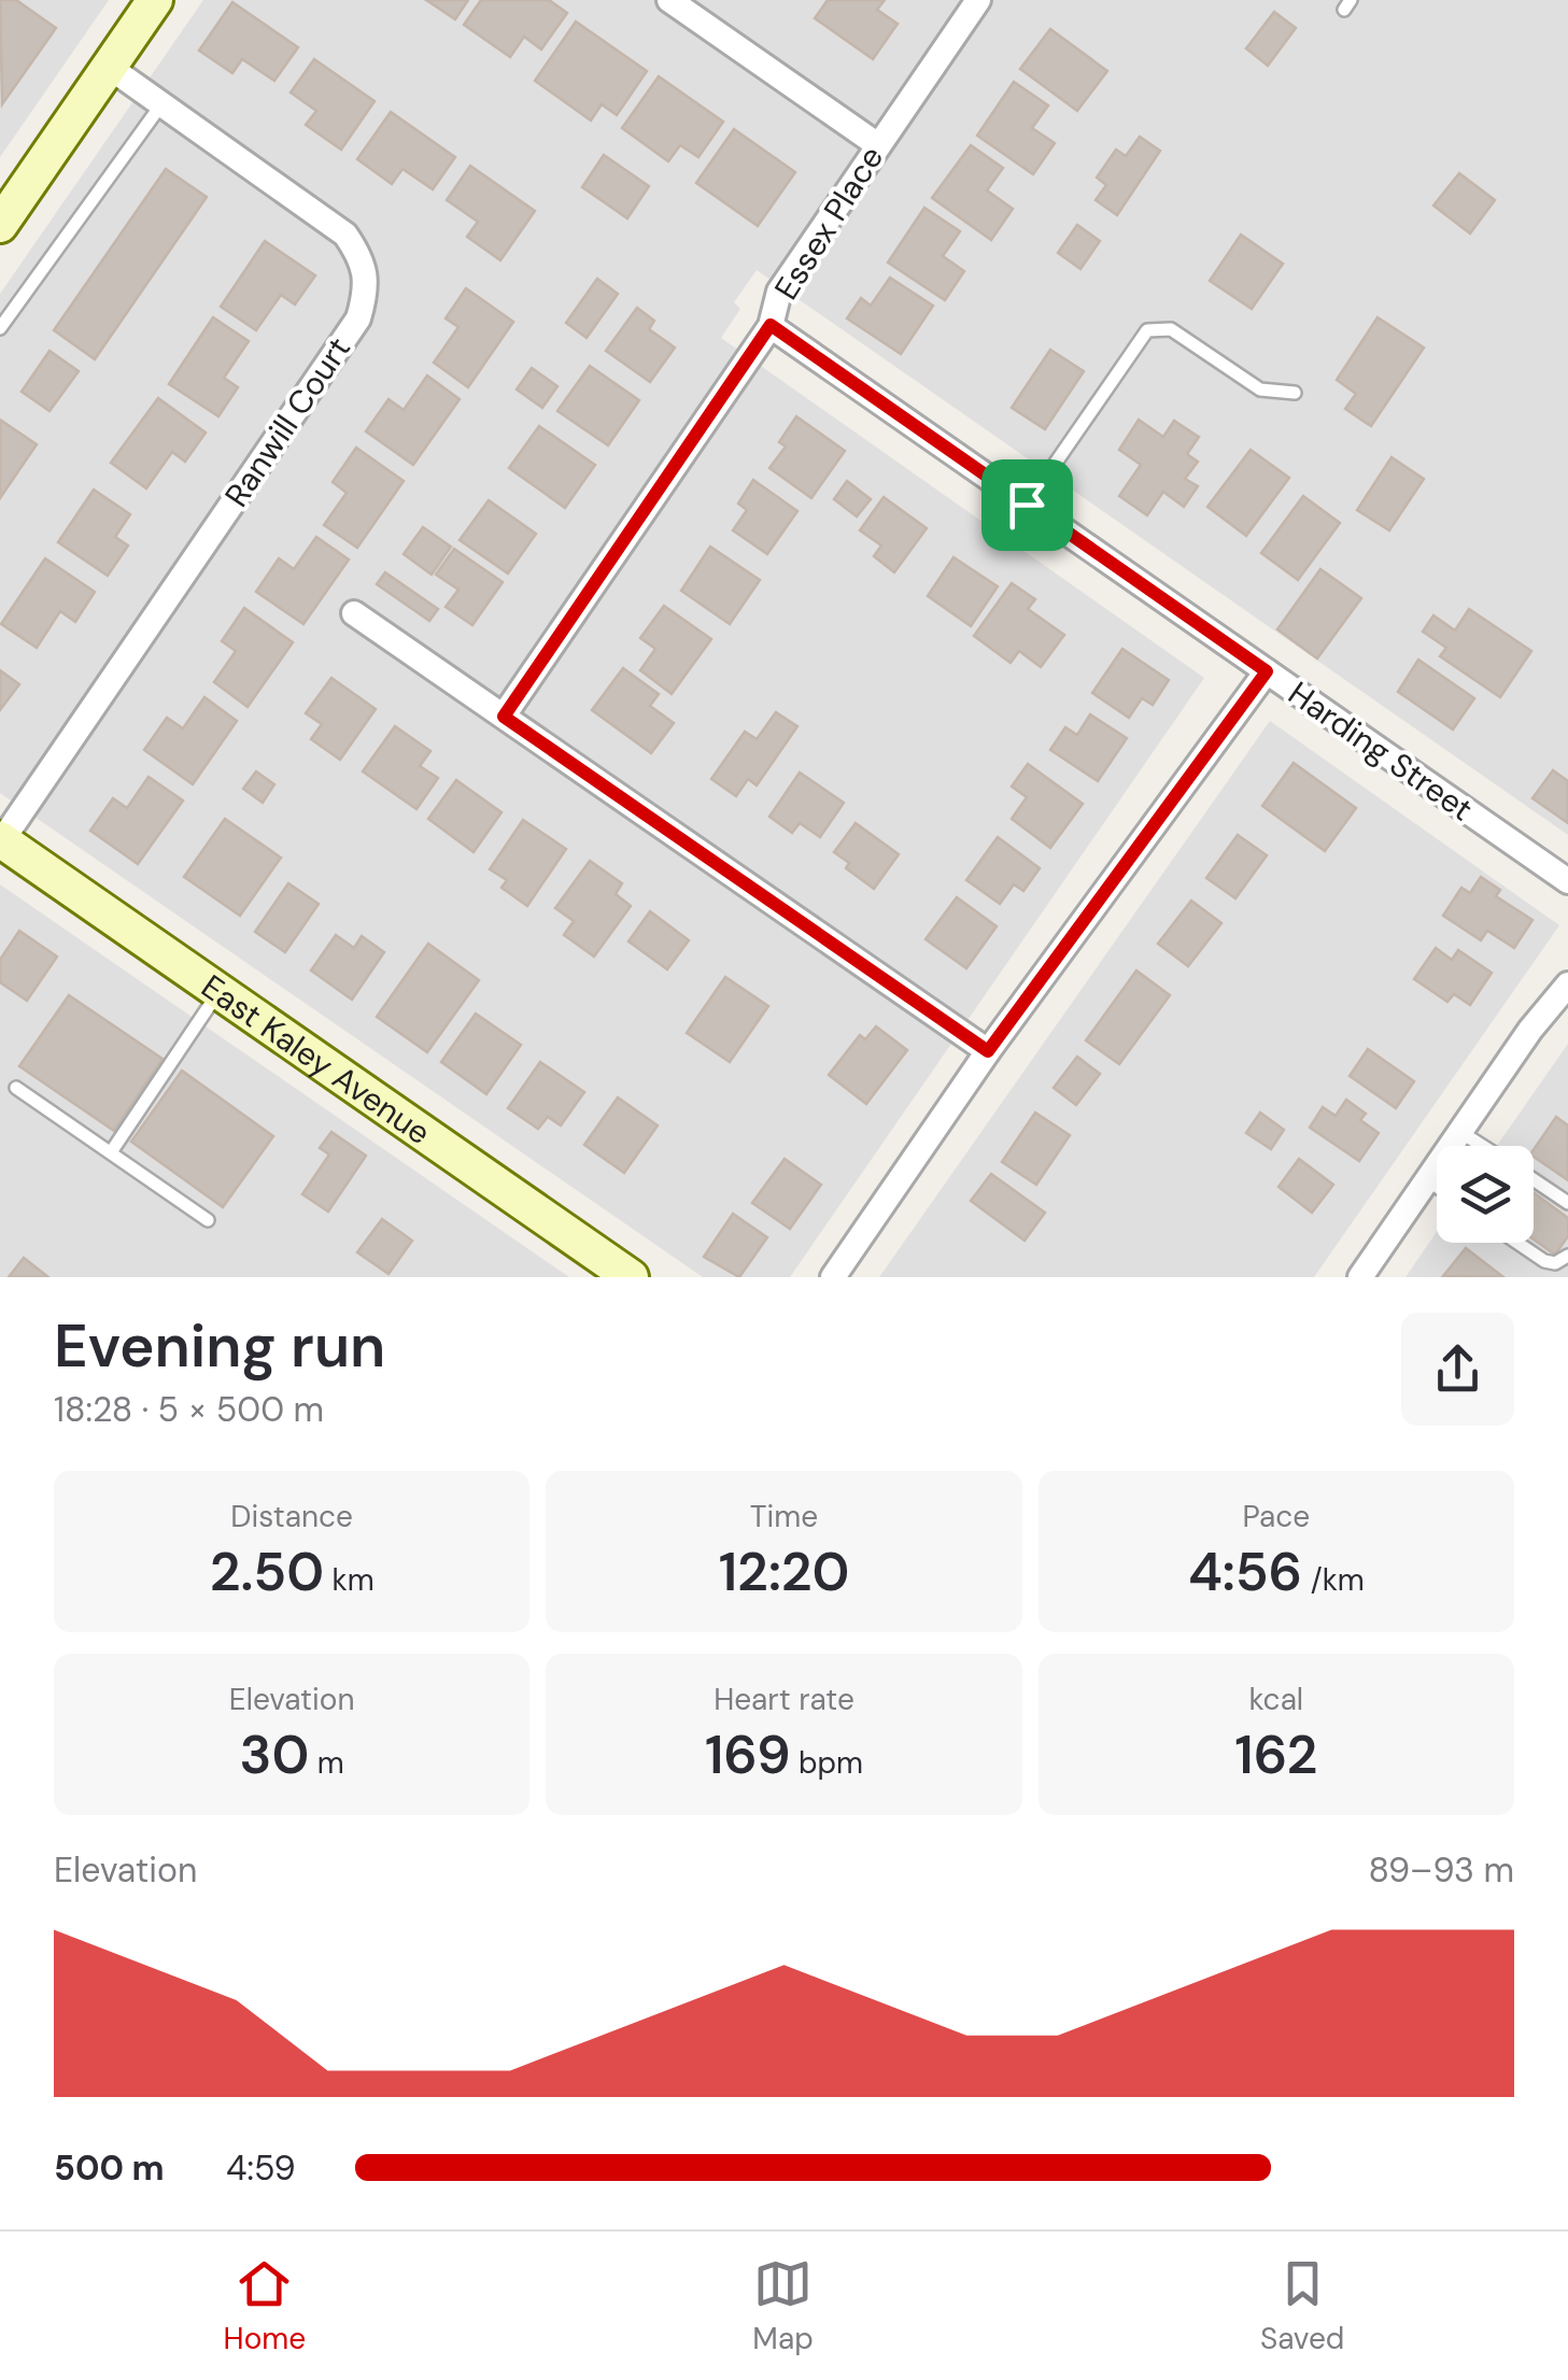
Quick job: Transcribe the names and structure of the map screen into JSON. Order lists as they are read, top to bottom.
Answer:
{
  "streets": {
    "street": [
      "Essex Place",
      "Ranwill Court",
      "Harding Street",
      "East Kaley Avenue"
    ]
  },
  "crossings": [
    ["Essex Place", "Harding Street"],
    ["Ranwill Court", "East Kaley Avenue"]
  ],
  "page": {
    "heading": ["Evening run", "18:28 · 5 × 500 m"],
    "stats": [
      ["Distance", "2.50 km"],
      ["Time", "12:20"],
      ["Pace", "4:56 /km"],
      ["Elevation", "30 m"],
      ["Heart rate", "169 bpm"],
      ["kcal", "162"]
    ],
    "chart": ["Elevation", "89–93 m"],
    "list": [
      {
        "name": "500 m",
        "note": "4:59"
      }
    ],
    "tabs": ["Home", "Map", "Saved"]
  }
}
